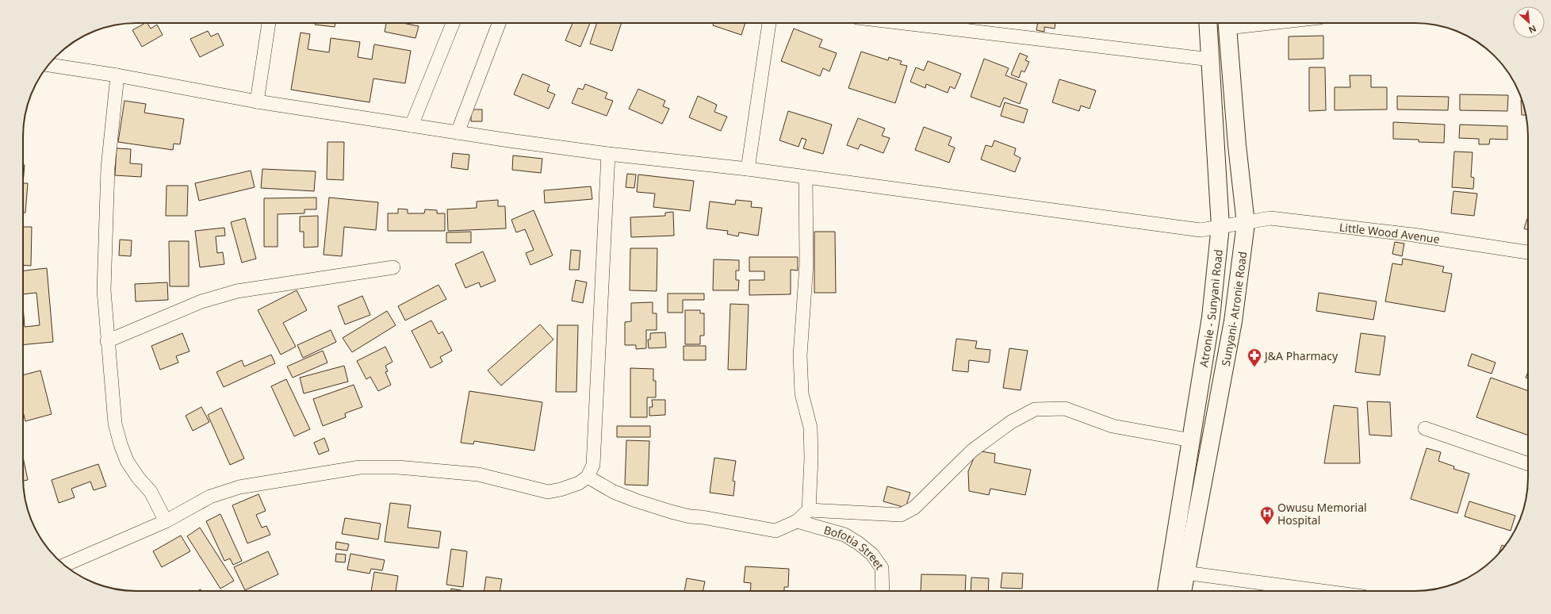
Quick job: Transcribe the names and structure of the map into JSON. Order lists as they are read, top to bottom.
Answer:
{
  "streets": {
    "highway": ["Atronie - Sunyani Road", "Sunyani- Atronie Road"],
    "street": ["Little Wood Avenue", "Bofotia Street"]
  },
  "crossings": [
    ["Little Wood Avenue", "Atronie - Sunyani Road"],
    ["Little Wood Avenue", "Sunyani- Atronie Road"]
  ],
  "places": {
    "pharmacy": ["J&A Pharmacy"],
    "hospital": ["Owusu Memorial Hospital"]
  },
  "north": "bottom right"
}
